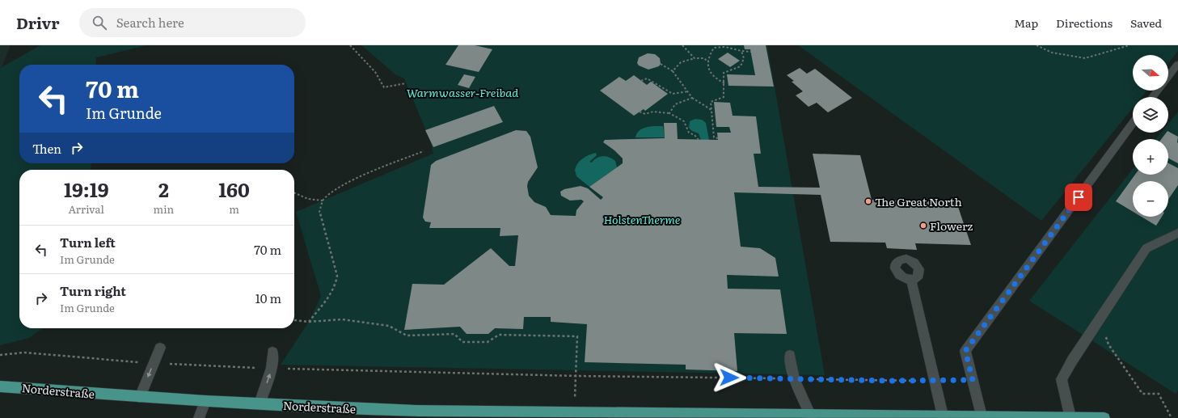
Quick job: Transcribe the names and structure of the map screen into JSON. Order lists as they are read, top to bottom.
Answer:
{
  "streets": {
    "main road": ["Norderstraße"]
  },
  "parks": ["Warmwasser-Freibad", "HolstenTherme"],
  "places": ["The Great North", "Flowerz"],
  "north": "right",
  "page": {
    "header": "Drivr",
    "search": "Search here",
    "nav": ["Map", "Directions", "Saved"],
    "map_buttons": ["+", "−"],
    "turn": ["70 m", "Im Grunde"],
    "then": "Then",
    "eta": [
      "19:19",
      "Arrival",
      "2",
      "min",
      "160",
      "m"
    ],
    "list": [
      {
        "name": "Turn left",
        "note": "Im Grunde",
        "value": "70 m"
      },
      {
        "name": "Turn right",
        "note": "Im Grunde",
        "value": "10 m"
      }
    ]
  }
}
